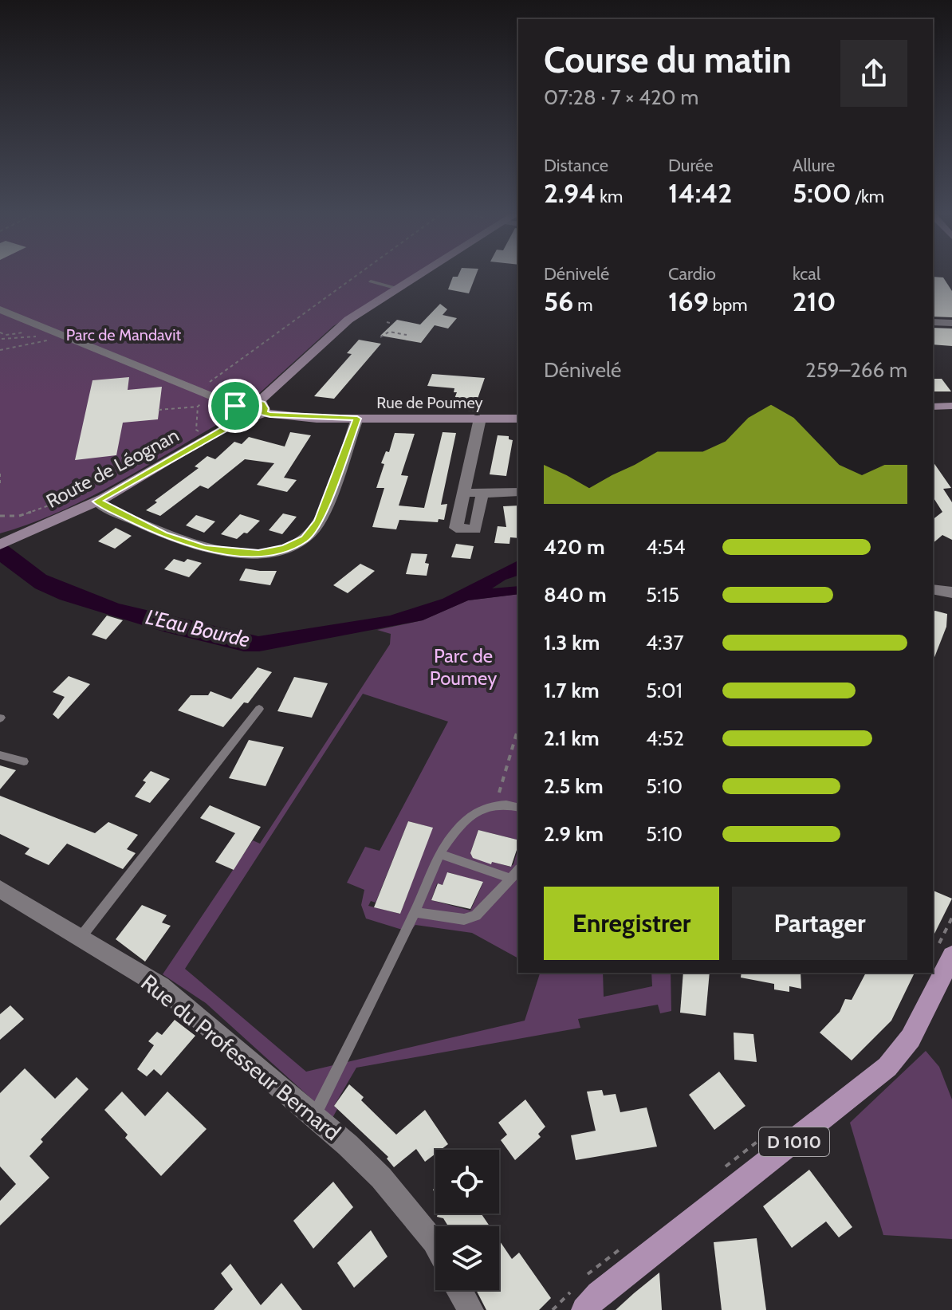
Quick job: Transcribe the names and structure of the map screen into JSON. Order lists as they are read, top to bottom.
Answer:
{
  "streets": {
    "main road": ["D 1010"],
    "street": ["Rue de Poumey", "Route de Léognan", "Rue du Professeur Bernard"]
  },
  "water": ["L'Eau Bourde"],
  "parks": ["Parc de Mandavit", "Parc de Poumey"],
  "page": {
    "heading": ["Course du matin", "07:28 · 7 × 420 m"],
    "stats": [
      ["Distance", "2.94 km"],
      ["Durée", "14:42"],
      ["Allure", "5:00 /km"],
      ["Dénivelé", "56 m"],
      ["Cardio", "169 bpm"],
      ["kcal", "210"]
    ],
    "chart": ["Dénivelé", "259–266 m"],
    "list": [
      {
        "name": "420 m",
        "note": "4:54"
      },
      {
        "name": "840 m",
        "note": "5:15"
      },
      {
        "name": "1.3 km",
        "note": "4:37"
      },
      {
        "name": "1.7 km",
        "note": "5:01"
      },
      {
        "name": "2.1 km",
        "note": "4:52"
      },
      {
        "name": "2.5 km",
        "note": "5:10"
      },
      {
        "name": "2.9 km",
        "note": "5:10"
      }
    ],
    "buttons": ["Enregistrer", "Partager"]
  }
}
